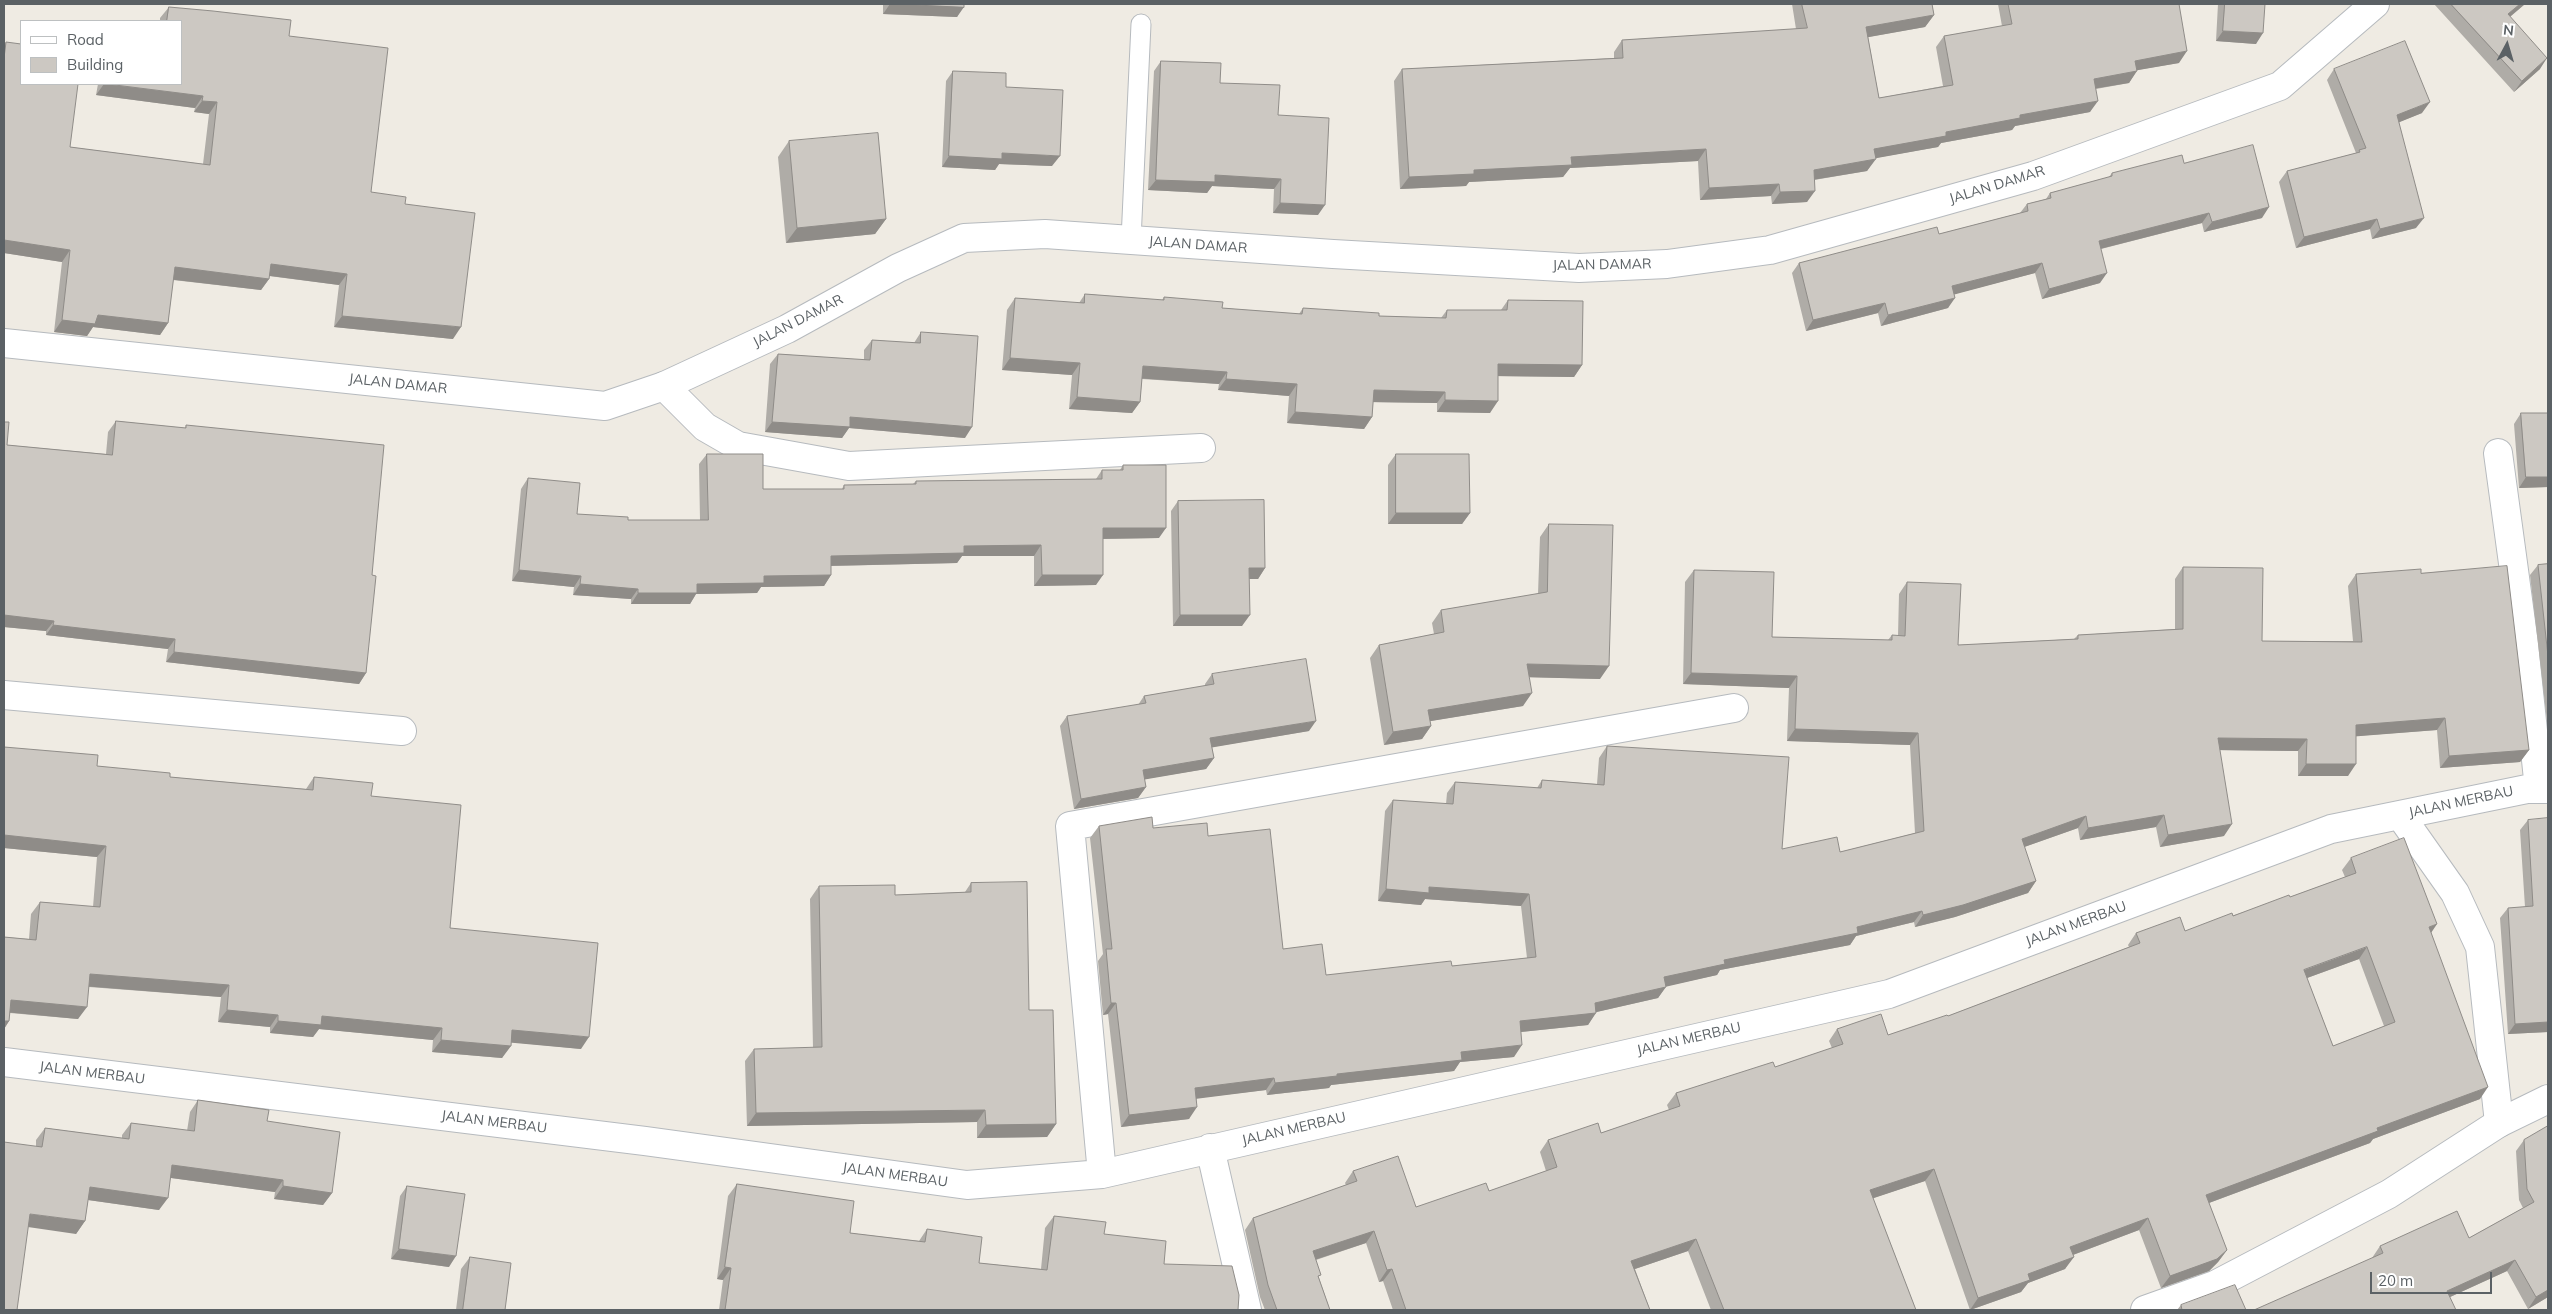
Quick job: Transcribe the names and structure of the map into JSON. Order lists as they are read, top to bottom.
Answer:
{
  "streets": {
    "street": ["JALAN DAMAR", "JALAN MERBAU"]
  },
  "legend": ["Road", "Building"],
  "scale_bar": "20 m",
  "north": "top"
}
